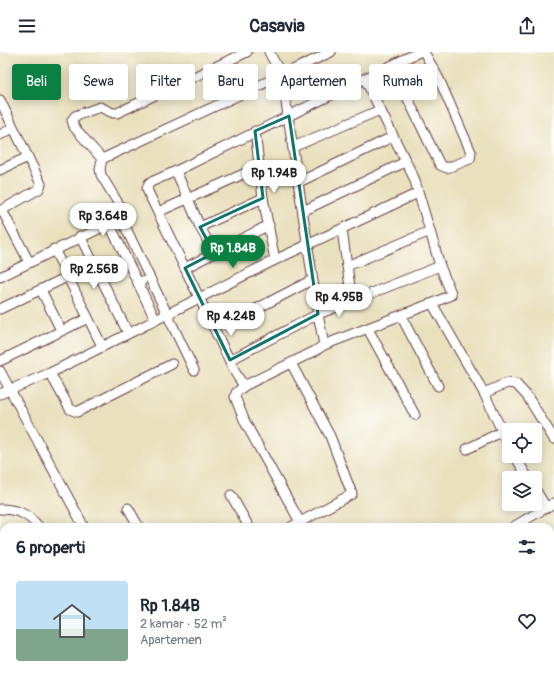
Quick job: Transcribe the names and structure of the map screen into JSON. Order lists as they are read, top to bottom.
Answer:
{
  "page": {
    "header": "Casavia",
    "chip": [
      "Beli",
      "Sewa",
      "Filter",
      "Baru",
      "Apartemen",
      "Rumah"
    ],
    "price": [
      "Rp 1.94B",
      "Rp 3.64B",
      "Rp 1.84B",
      "Rp 2.56B",
      "Rp 4.95B",
      "Rp 4.24B"
    ],
    "heading": "6 properti",
    "list": [
      {
        "name": "Rp 1.84B",
        "note": "2 kamar · 52 m² · Apartemen"
      }
    ]
  }
}
